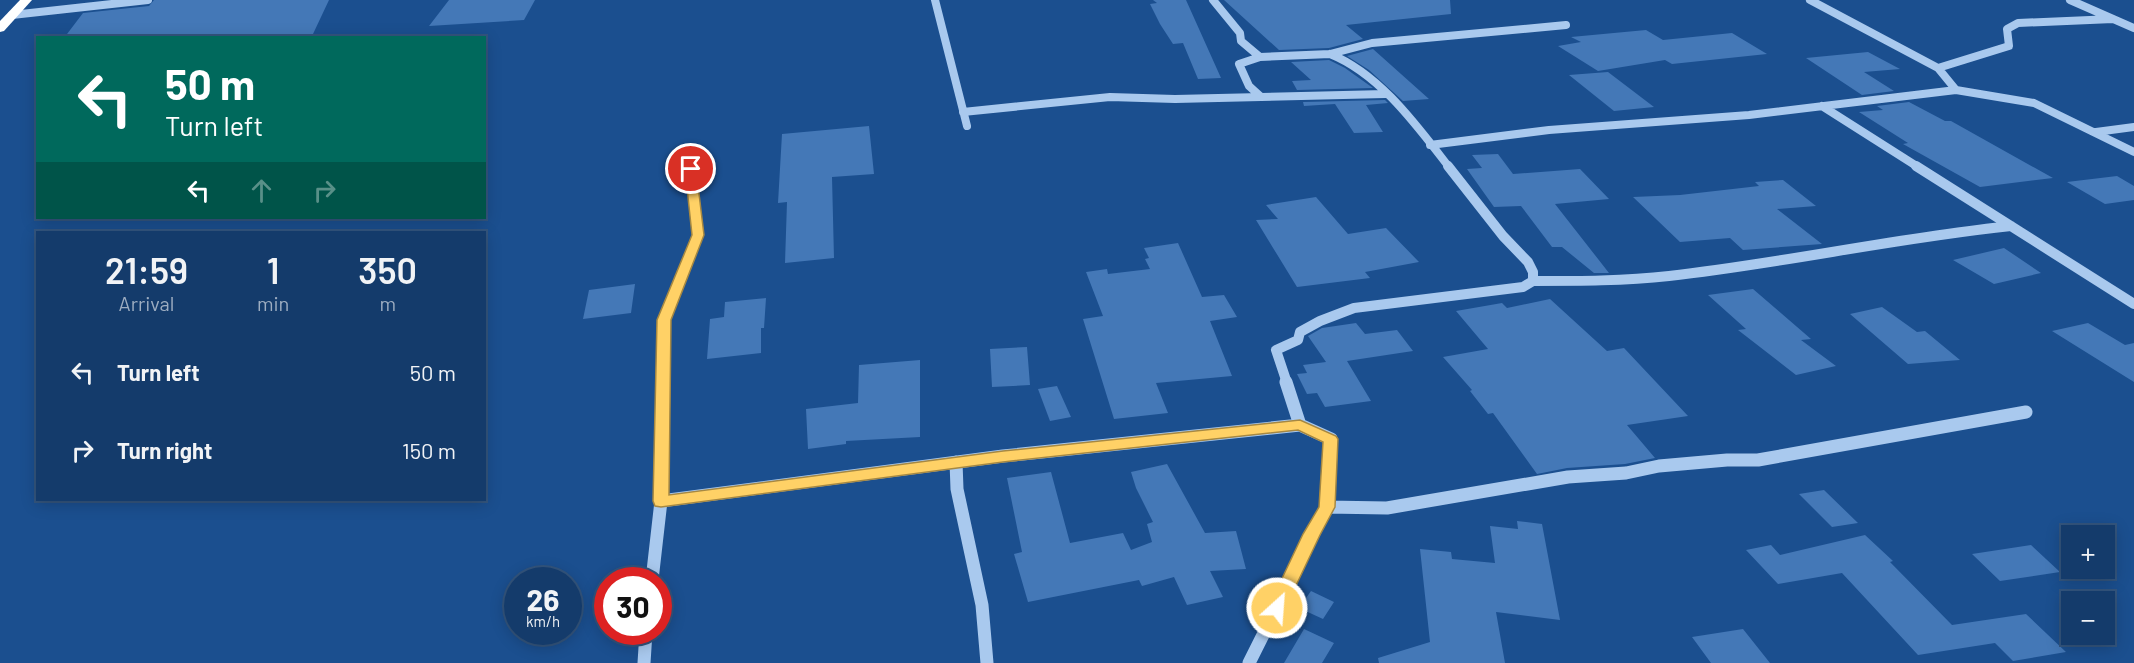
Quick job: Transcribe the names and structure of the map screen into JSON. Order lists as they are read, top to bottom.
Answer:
{
  "page": {
    "turn": ["50 m", "Turn left"],
    "eta": [
      "21:59",
      "Arrival",
      "1",
      "min",
      "350",
      "m"
    ],
    "list": [
      {
        "name": "Turn left",
        "value": "50 m"
      },
      {
        "name": "Turn right",
        "value": "150 m"
      }
    ],
    "map_buttons": ["+", "−"],
    "speed": "26 km/h",
    "limit": "30"
  }
}
